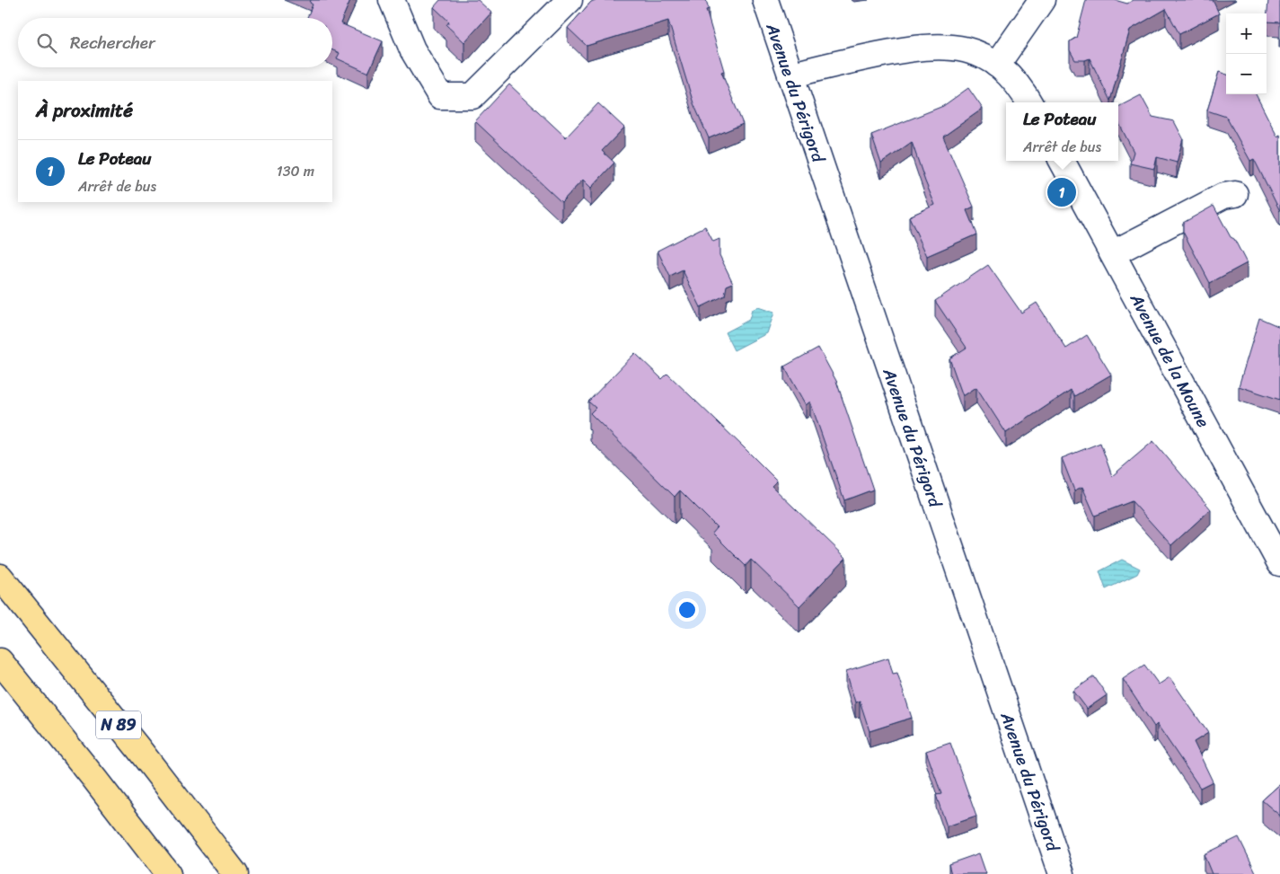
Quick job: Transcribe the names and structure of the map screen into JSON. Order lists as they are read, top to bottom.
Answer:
{
  "streets": {
    "highway": ["N 89"],
    "street": ["Avenue du Périgord", "Avenue de la Moune"]
  },
  "page": {
    "map_buttons": ["+", "−"],
    "search": "Rechercher",
    "heading": "À proximité",
    "popup": ["Le Poteau", "Arrêt de bus"],
    "list": [
      {
        "mark": "1",
        "name": "Le Poteau",
        "note": "Arrêt de bus",
        "value": "130 m"
      }
    ],
    "pins": "1"
  }
}
